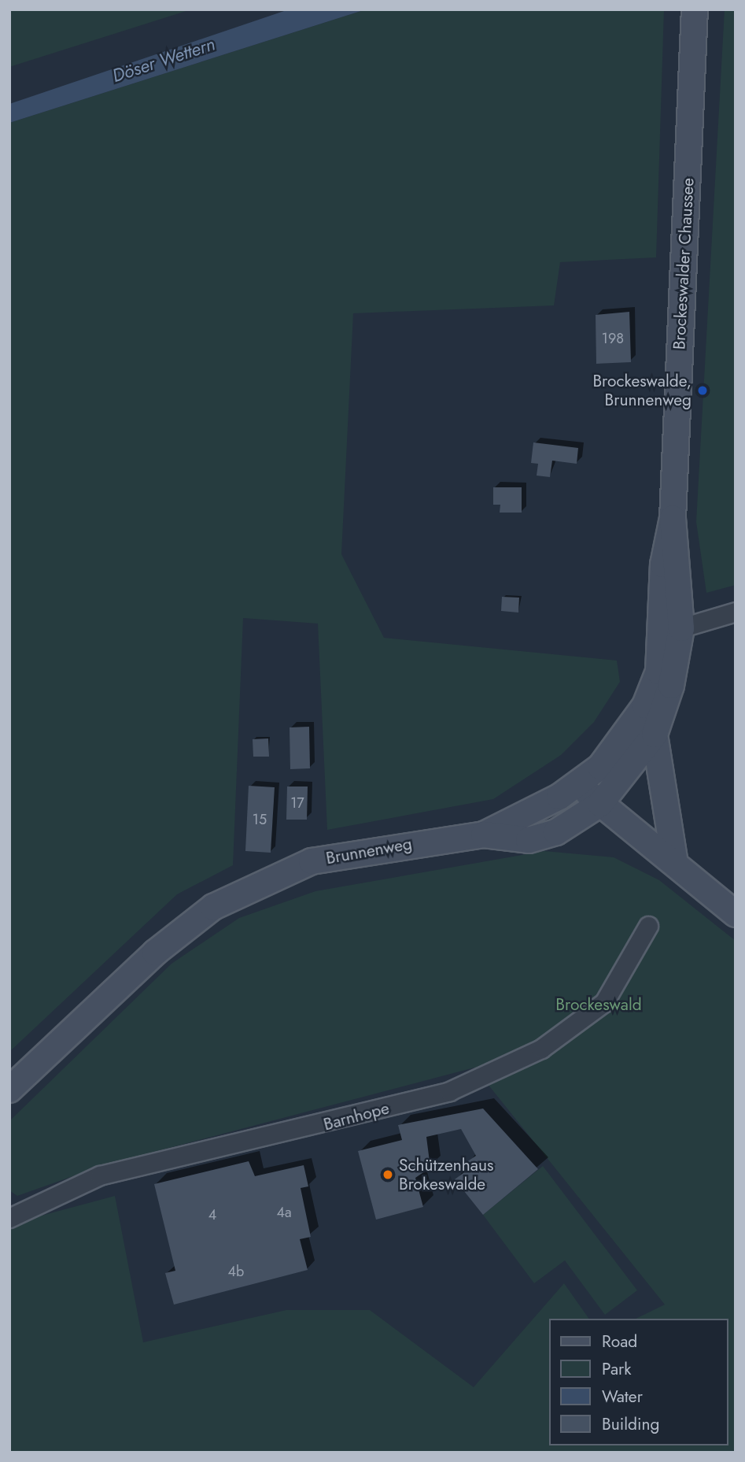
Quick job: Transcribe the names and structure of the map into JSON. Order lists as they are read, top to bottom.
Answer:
{
  "streets": {
    "street": ["Brockeswalder Chaussee", "Brunnenweg", "Barnhope"]
  },
  "crossings": [
    ["Brockeswalder Chaussee", "Brunnenweg"]
  ],
  "water": ["Döser Wettern"],
  "parks": ["Brockeswald"],
  "places": ["Brockeswalde, Brunnenweg", "Schützenhaus Brokeswalde"],
  "house_numbers": [
    "198",
    "17",
    "15",
    "4a",
    "4",
    "4b"
  ],
  "legend": [
    "Road",
    "Park",
    "Water",
    "Building"
  ]
}
